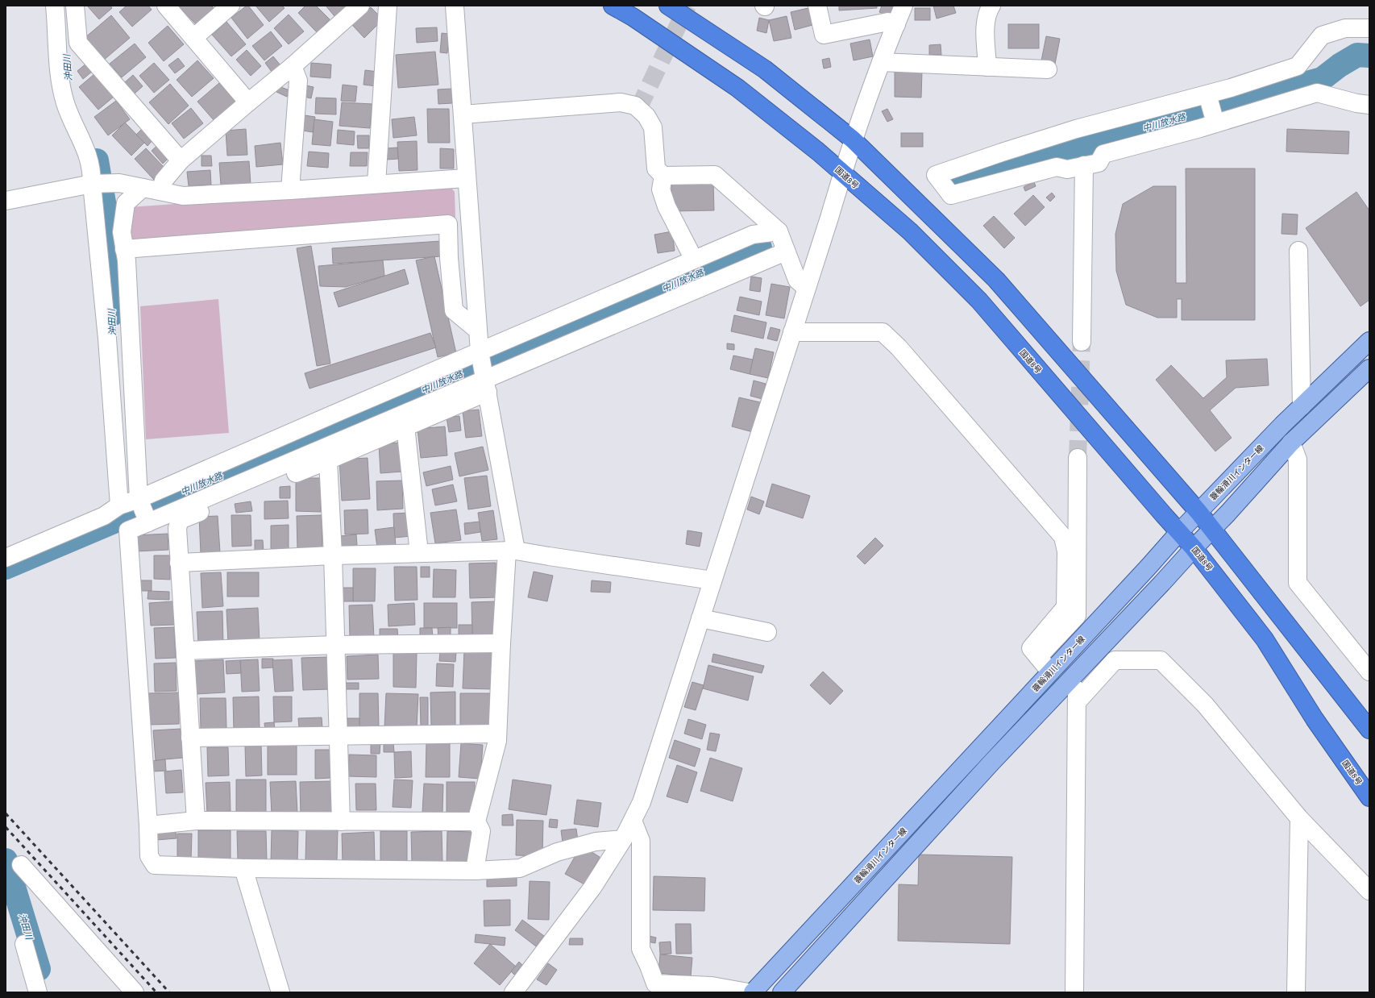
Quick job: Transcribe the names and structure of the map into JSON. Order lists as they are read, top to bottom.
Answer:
{
  "streets": {
    "highway": ["国道8号"],
    "main road": ["蓑輪滑川インター線"]
  },
  "crossings": [
    ["国道8号", "蓑輪滑川インター線"]
  ],
  "water": ["沖田川", "中川放水路"]
}
